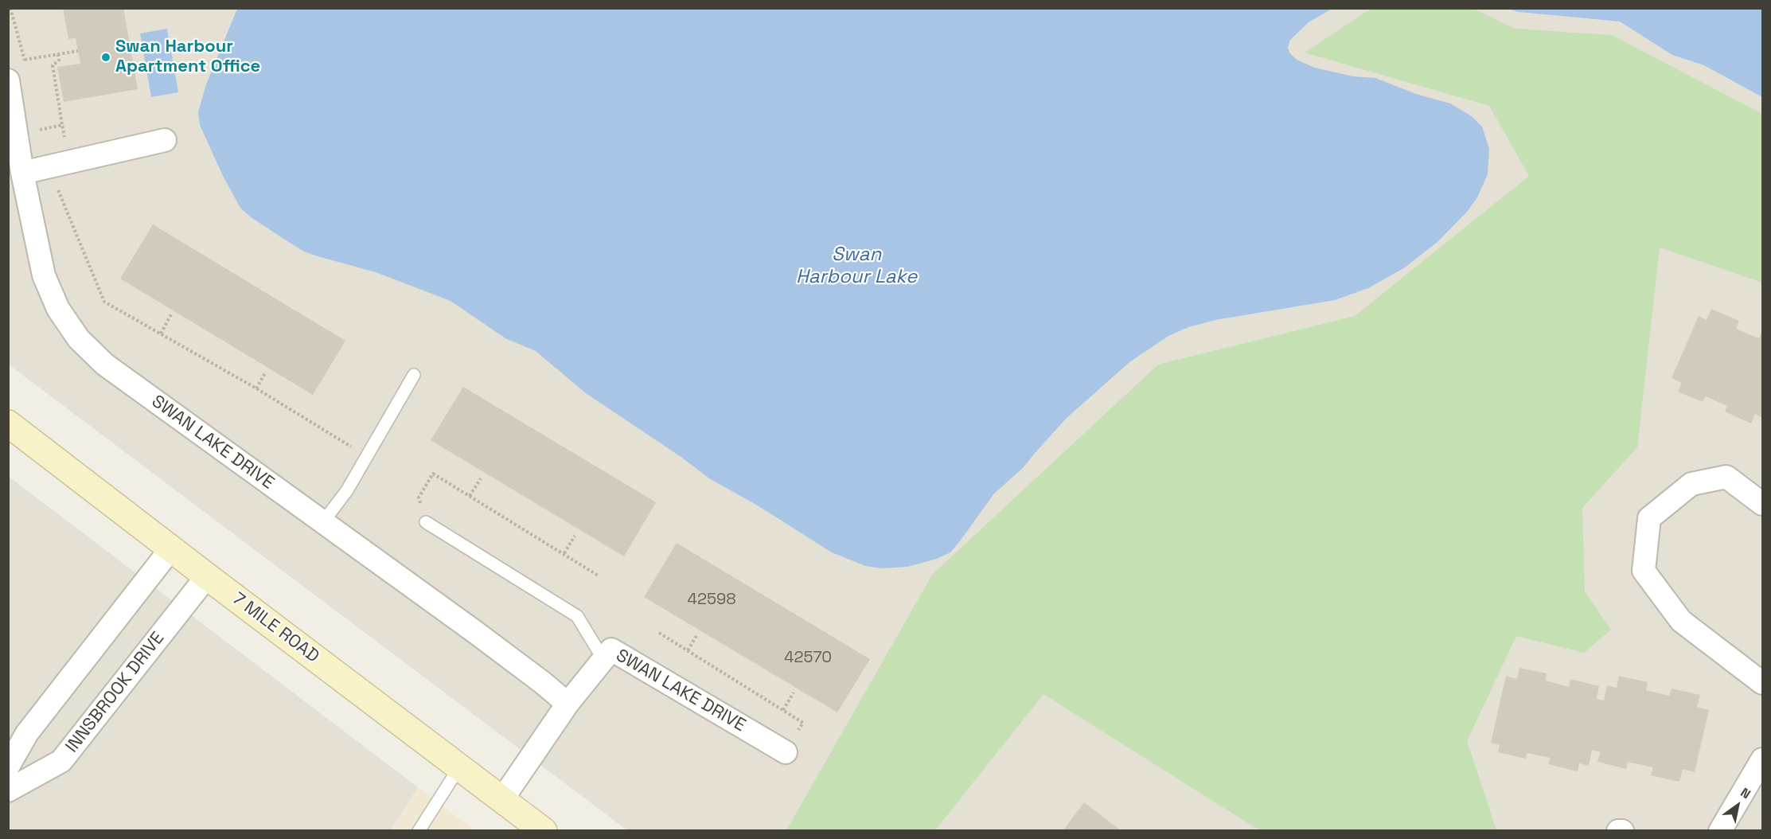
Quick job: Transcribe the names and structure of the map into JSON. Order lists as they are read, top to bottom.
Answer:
{
  "streets": {
    "street": ["SWAN LAKE DRIVE", "7 MILE ROAD", "INNSBROOK DRIVE"]
  },
  "crossings": [
    ["SWAN LAKE DRIVE", "7 MILE ROAD"],
    ["7 MILE ROAD", "INNSBROOK DRIVE"]
  ],
  "water": ["Swan Harbour Lake"],
  "places": ["Swan Harbour Apartment Office"],
  "house_numbers": ["42598", "42570"],
  "north": "top right"
}
